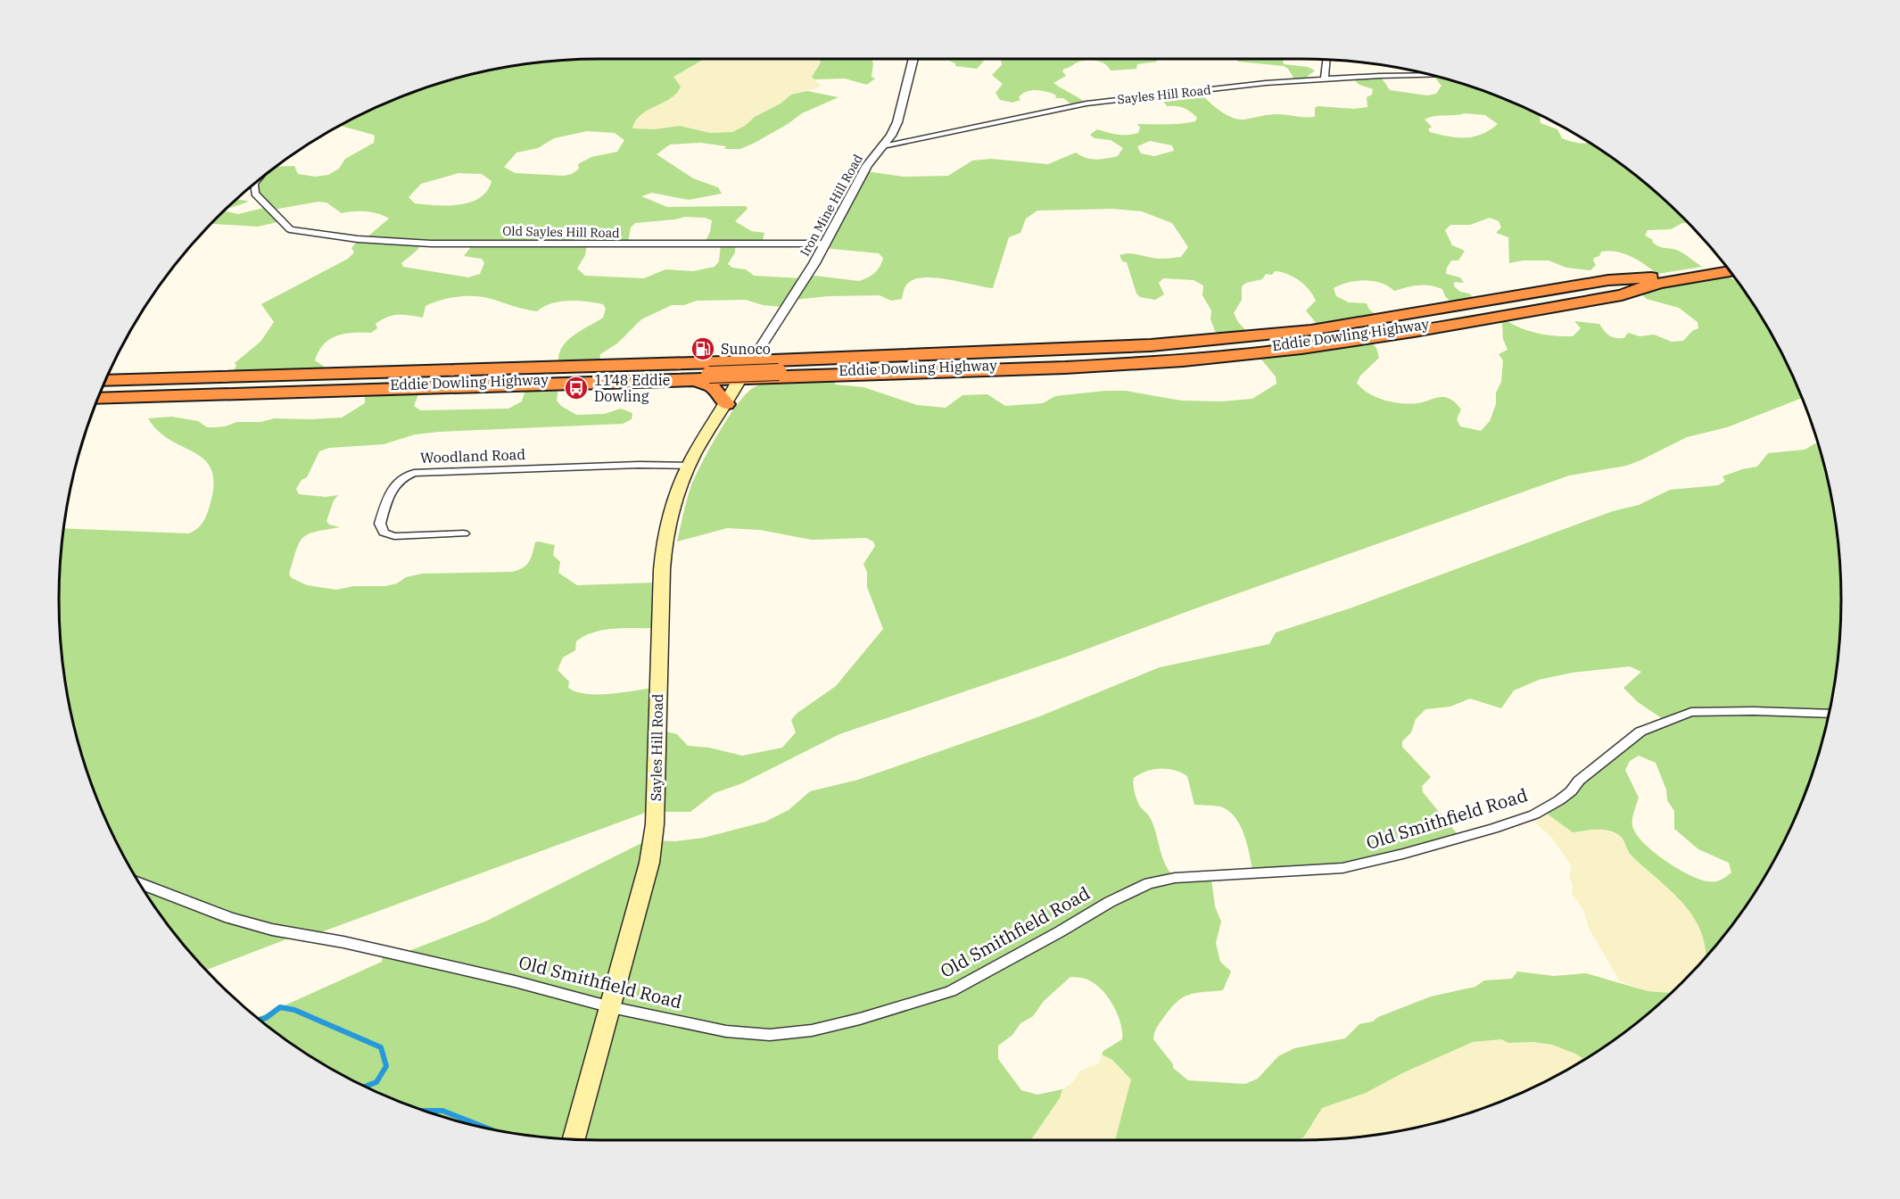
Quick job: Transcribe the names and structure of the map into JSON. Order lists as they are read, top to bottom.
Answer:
{
  "streets": {
    "highway": ["Eddie Dowling Highway"],
    "main road": ["Sayles Hill Road"],
    "street": [
      "Iron Mine Hill Road",
      "Old Sayles Hill Road",
      "Woodland Road",
      "Old Smithfield Road"
    ]
  },
  "crossings": [
    ["Sayles Hill Road", "Iron Mine Hill Road"],
    ["Sayles Hill Road", "Woodland Road"],
    ["Sayles Hill Road", "Old Smithfield Road"],
    ["Iron Mine Hill Road", "Old Sayles Hill Road"]
  ],
  "places": {
    "fuel station": ["Sunoco"],
    "bus stop": ["1148 Eddie Dowling"]
  }
}
